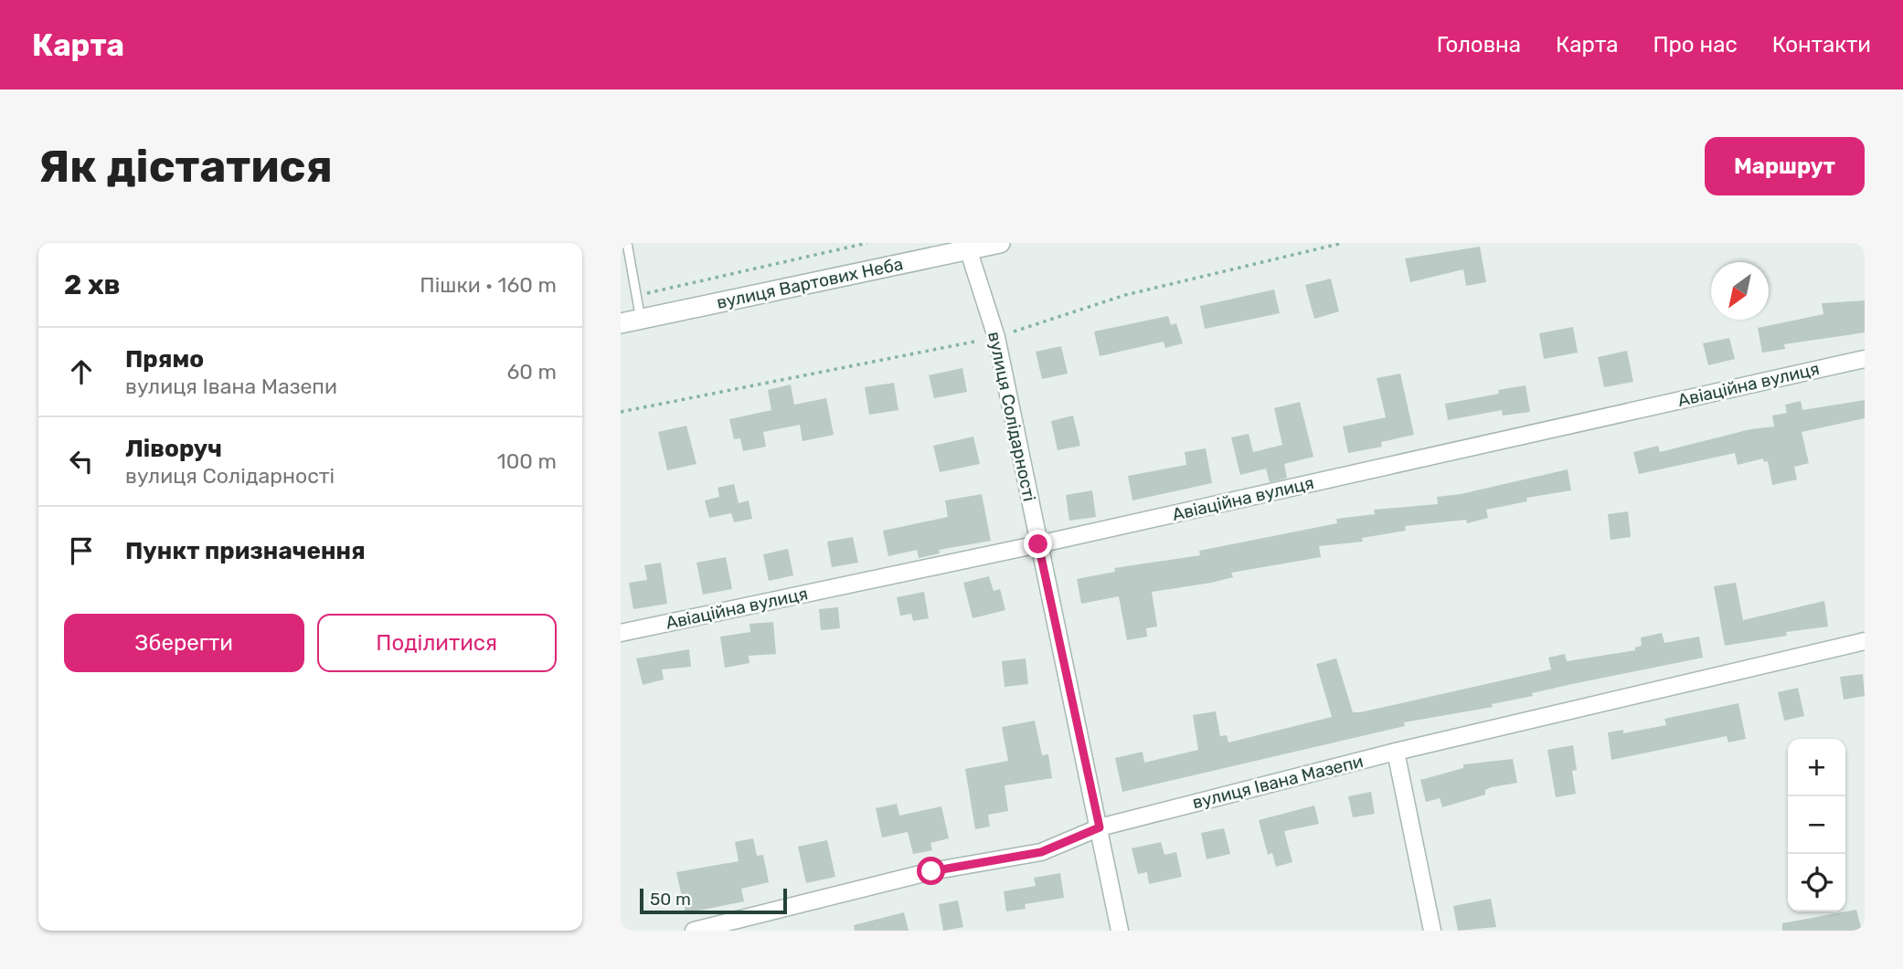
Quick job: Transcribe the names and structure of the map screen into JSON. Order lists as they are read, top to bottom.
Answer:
{
  "streets": {
    "street": [
      "вулиця Вартових Неба",
      "Авіаційна вулиця",
      "вулиця Солідарності",
      "вулиця Івана Мазепи"
    ]
  },
  "crossings": [
    ["вулиця Вартових Неба", "вулиця Солідарності"],
    ["Авіаційна вулиця", "вулиця Солідарності"],
    ["вулиця Солідарності", "вулиця Івана Мазепи"]
  ],
  "scale_bar": "50 m",
  "north": "bottom left",
  "page": {
    "header": "Карта",
    "nav": [
      "Головна",
      "Карта",
      "Про нас",
      "Контакти"
    ],
    "buttons": [
      "Маршрут",
      ["Зберегти", "Поділитися"]
    ],
    "title": "Як дістатися",
    "heading": ["2 хв", "Пішки · 160 m"],
    "list": [
      ["Прямо", "вулиця Івана Мазепи", "60 m"],
      ["Ліворуч", "вулиця Солідарності", "100 m"],
      "Пункт призначення"
    ],
    "map_buttons": ["+", "−"],
    "scale": "50 m"
  }
}
